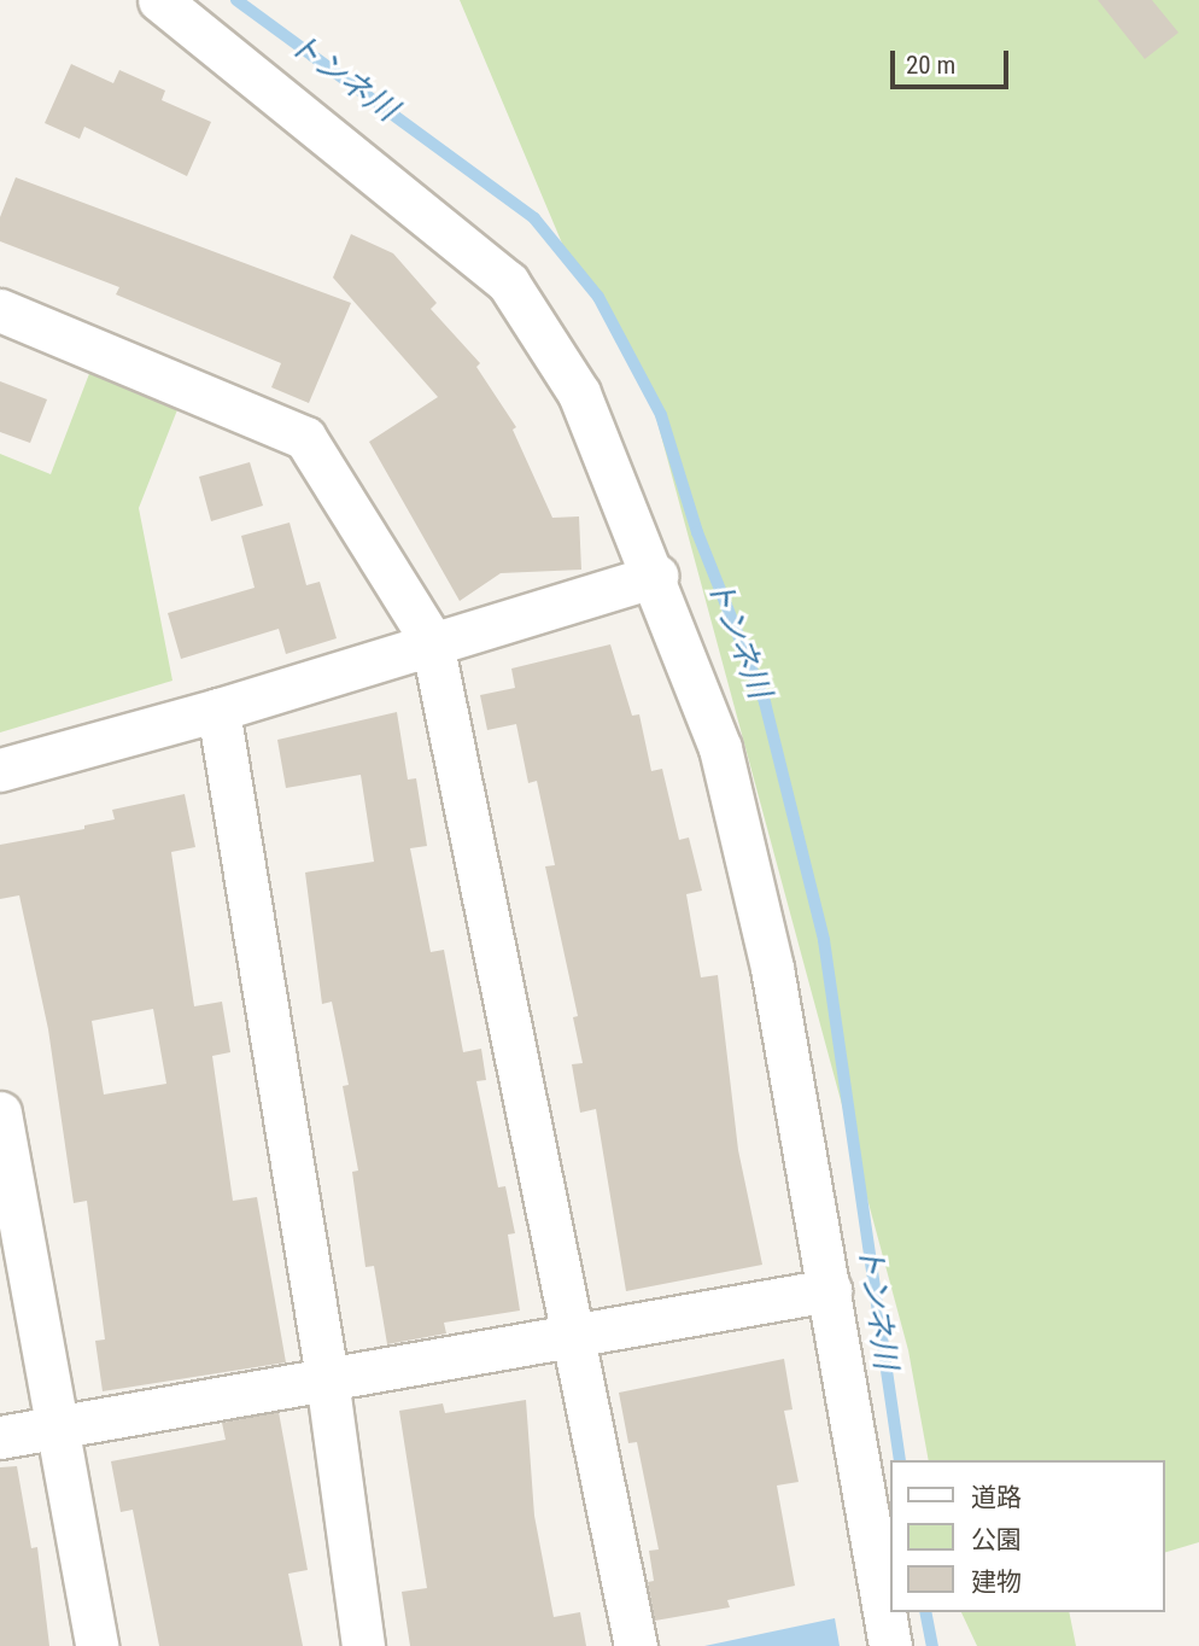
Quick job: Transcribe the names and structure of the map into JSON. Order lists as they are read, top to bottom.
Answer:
{
  "water": ["トンネ川"],
  "legend": ["道路", "公園", "建物"],
  "scale_bar": "20 m"
}
